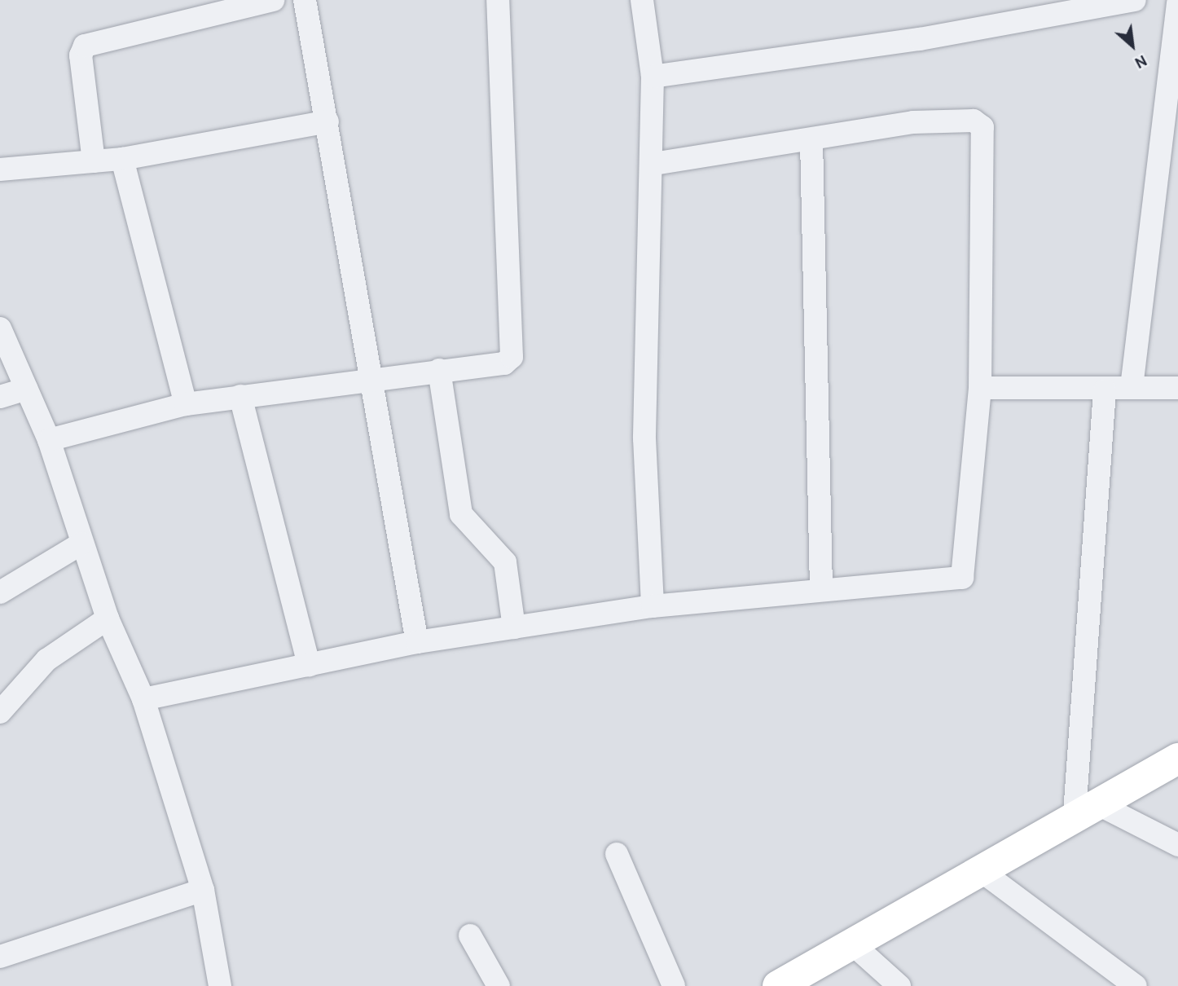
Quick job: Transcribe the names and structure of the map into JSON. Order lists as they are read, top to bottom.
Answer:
{
  "north": "bottom right"
}
